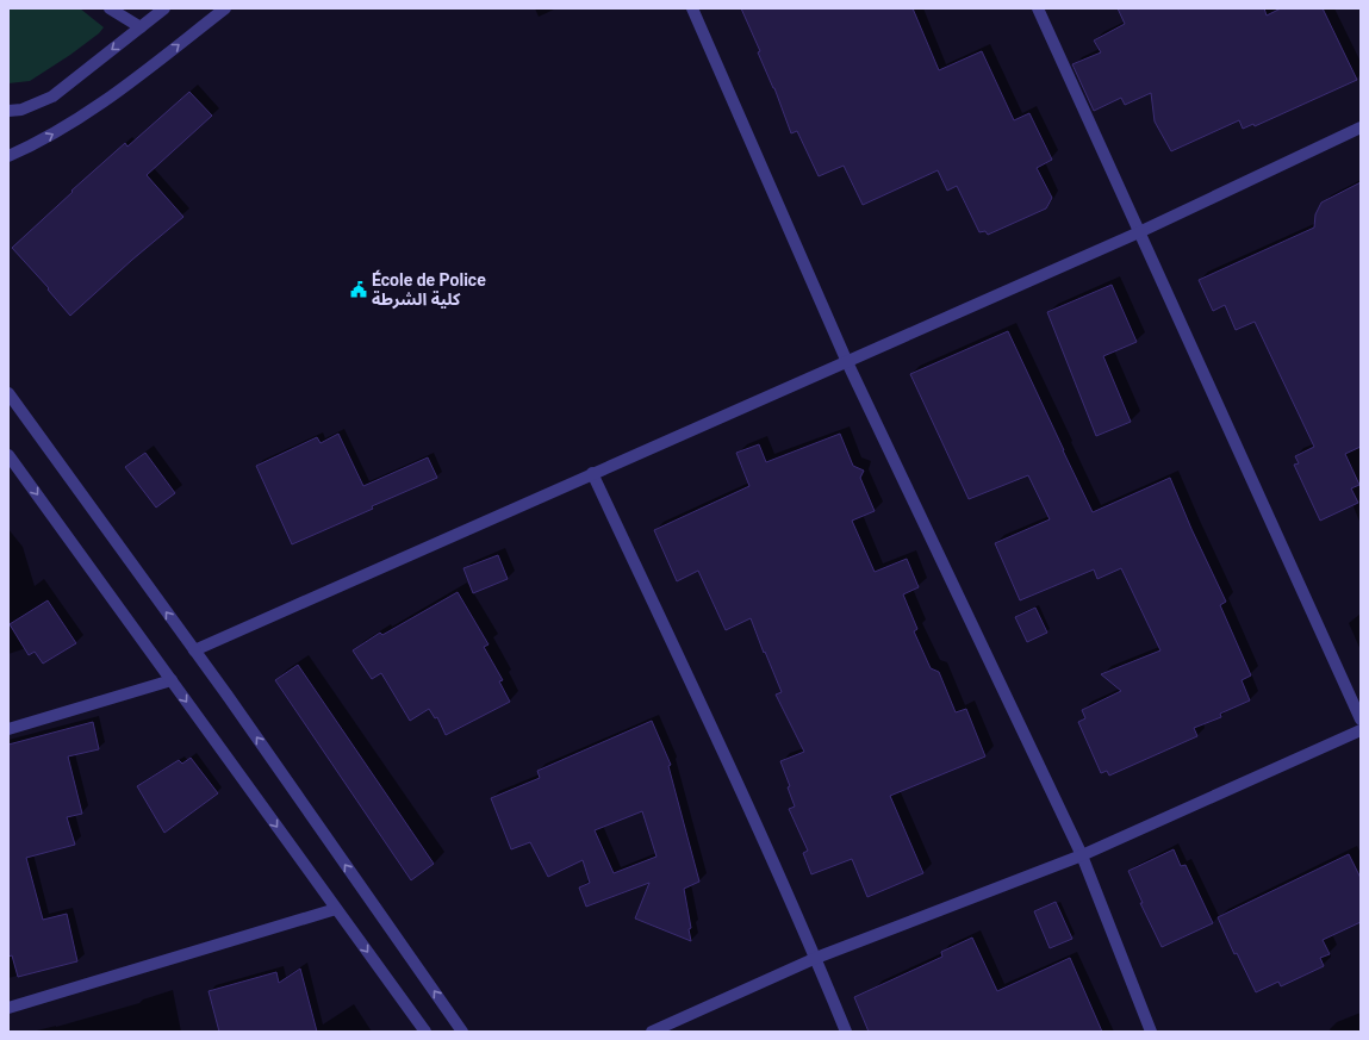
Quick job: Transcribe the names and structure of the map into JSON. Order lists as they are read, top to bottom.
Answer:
{
  "places": {
    "public building": ["École de Police كلية الشرطة"]
  }
}
